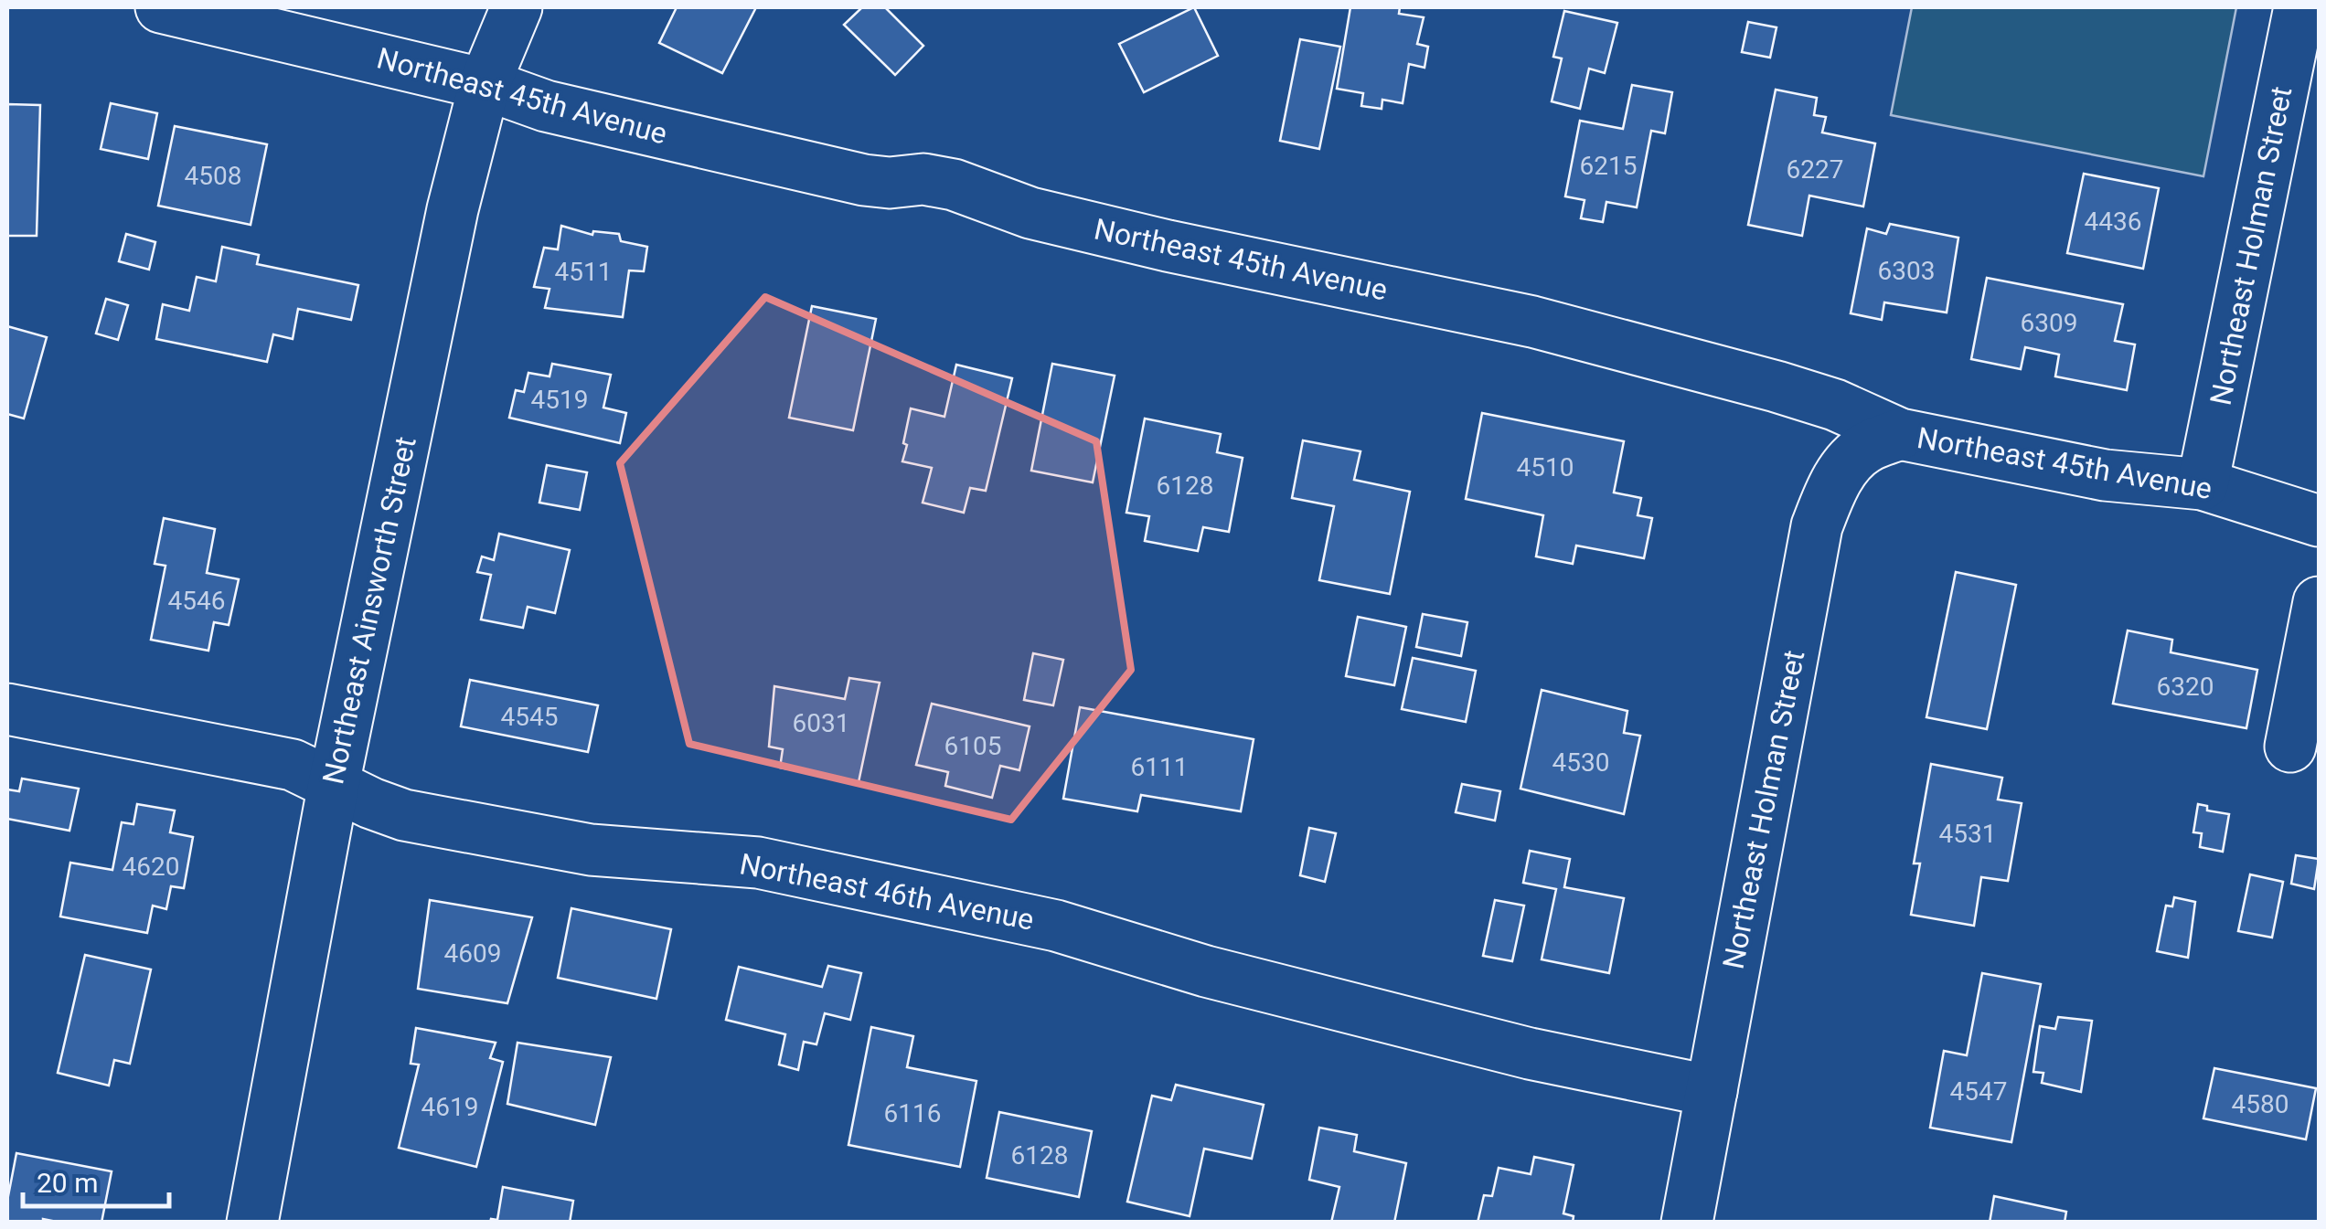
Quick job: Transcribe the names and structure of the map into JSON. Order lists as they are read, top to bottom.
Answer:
{
  "streets": {
    "street": [
      "Northeast 45th Avenue",
      "Northeast Holman Street",
      "Northeast Ainsworth Street",
      "Northeast 46th Avenue"
    ]
  },
  "crossings": [
    ["Northeast 45th Avenue", "Northeast Holman Street"],
    ["Northeast 45th Avenue", "Northeast Ainsworth Street"],
    ["Northeast Holman Street", "Northeast 46th Avenue"],
    ["Northeast Ainsworth Street", "Northeast 46th Avenue"]
  ],
  "house_numbers": [
    "6215",
    "6227",
    "4508",
    "4436",
    "6303",
    "4511",
    "6309",
    "4519",
    "4510",
    "6128",
    "4546",
    "6320",
    "4545",
    "6031",
    "6105",
    "4530",
    "6111",
    "4531",
    "4620",
    "4609",
    "4547",
    "4580",
    "4619",
    "6116",
    "6128"
  ],
  "scale_bar": "20 m"
}
